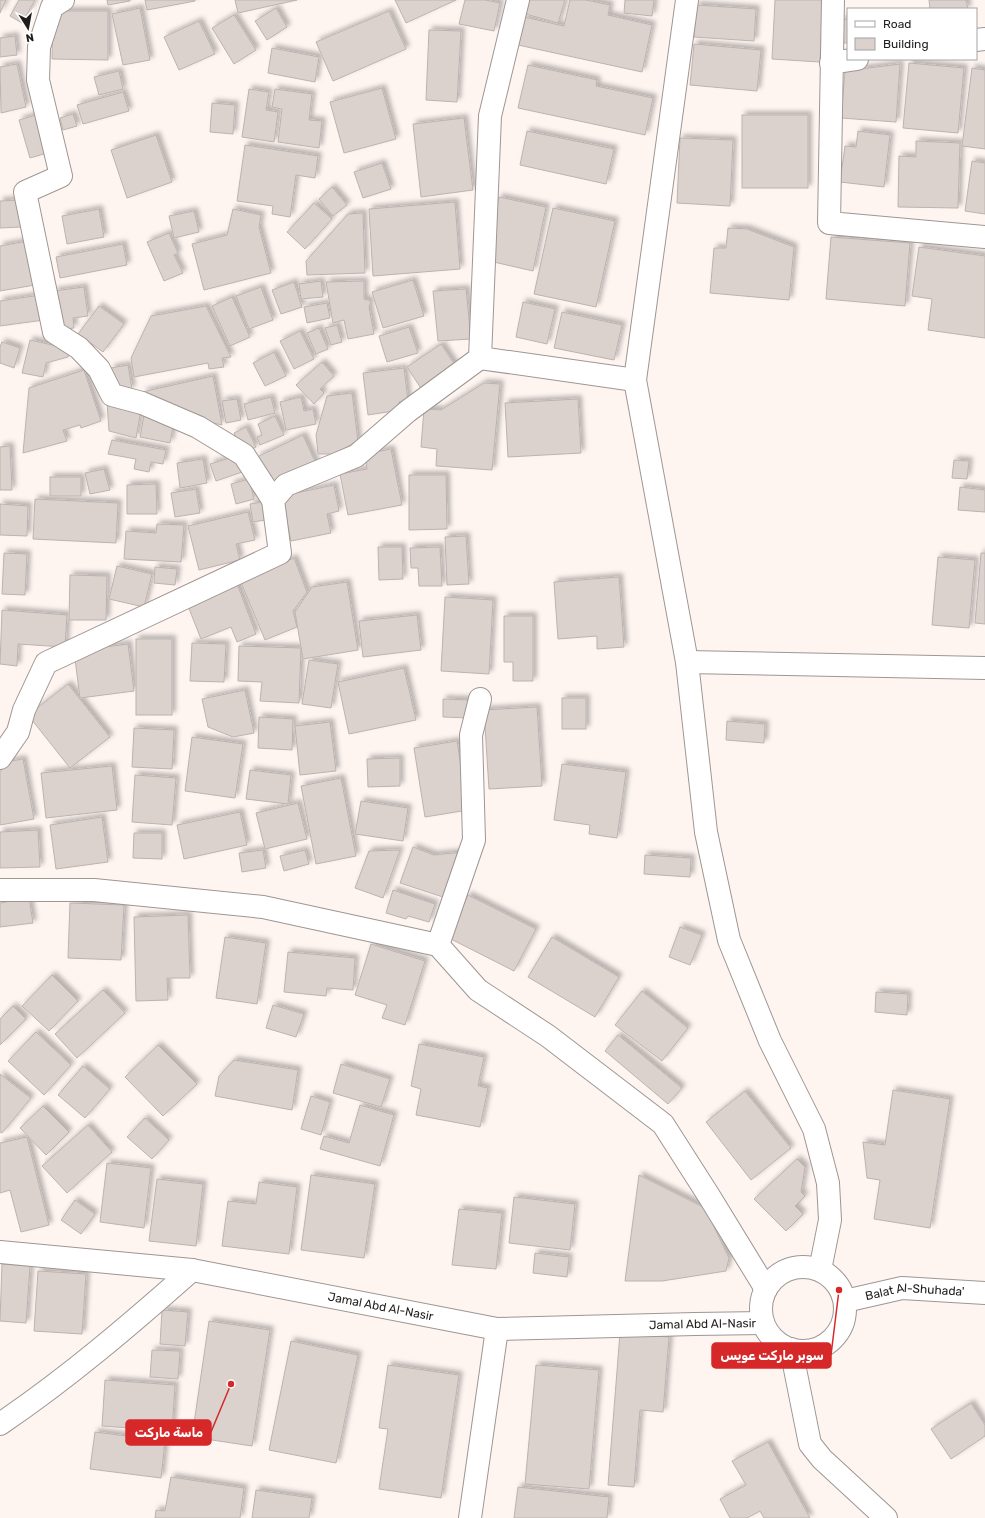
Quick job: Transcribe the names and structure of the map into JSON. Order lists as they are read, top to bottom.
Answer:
{
  "streets": {
    "street": ["Balat Al-Shuhada'", "Jamal Abd Al-Nasir"]
  },
  "crossings": [
    ["Balat Al-Shuhada'", "Jamal Abd Al-Nasir"]
  ],
  "places": ["سوبر ماركت عويس", "ماسة ماركت"],
  "legend": ["Road", "Building"],
  "north": "bottom"
}
